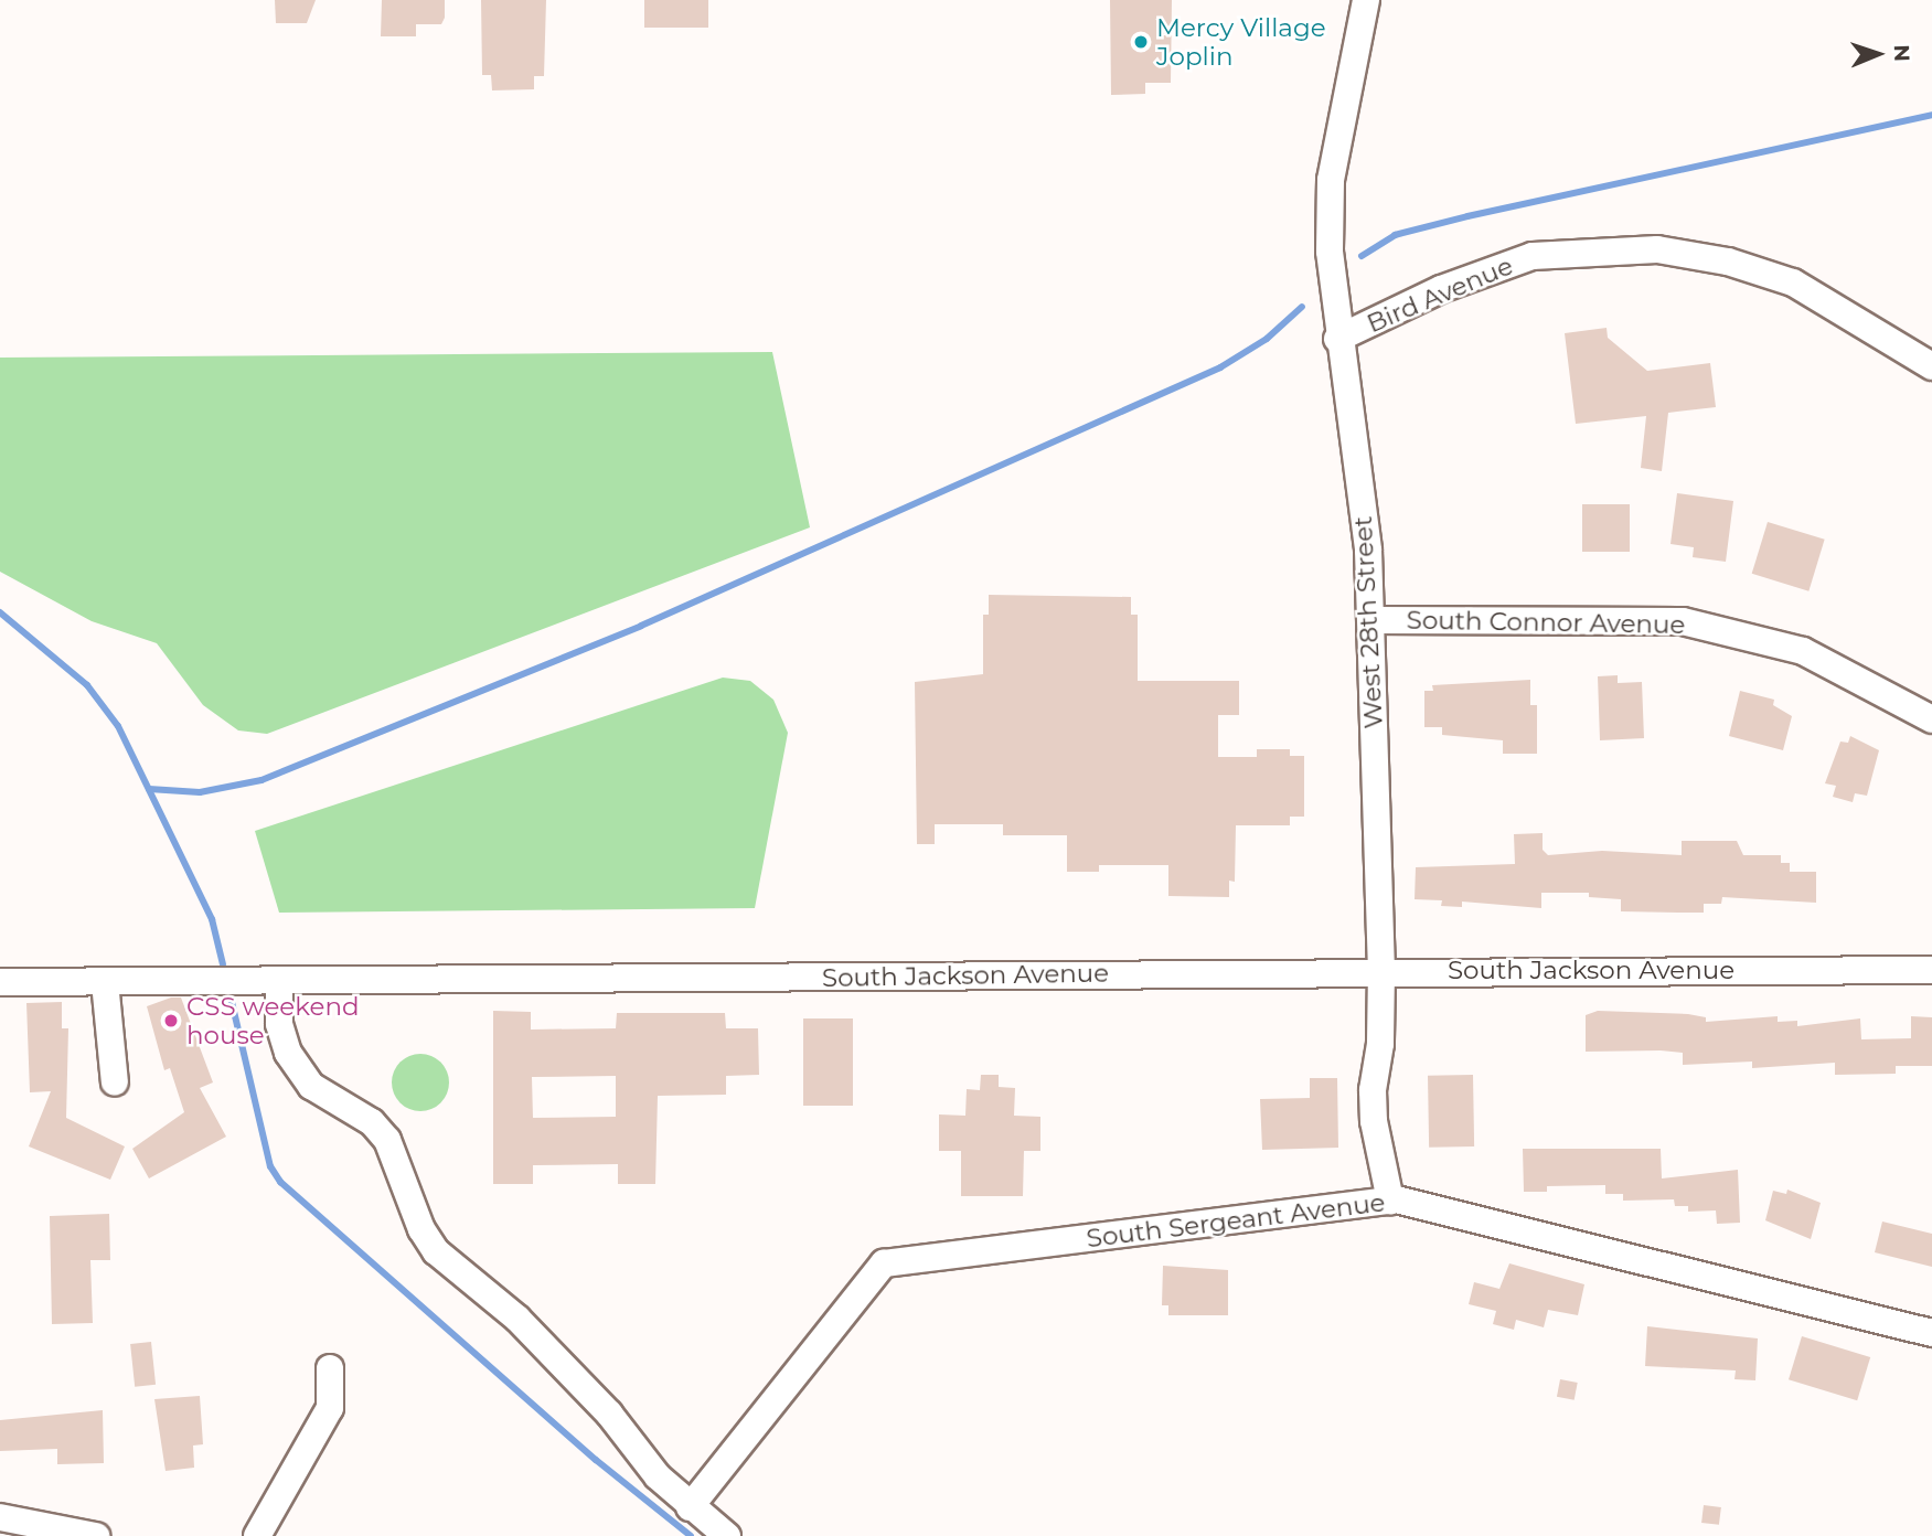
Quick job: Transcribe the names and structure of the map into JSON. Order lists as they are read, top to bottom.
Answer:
{
  "streets": {
    "street": [
      "Bird Avenue",
      "West 28th Street",
      "South Connor Avenue",
      "South Jackson Avenue",
      "South Sergeant Avenue"
    ]
  },
  "crossings": [
    ["Bird Avenue", "West 28th Street"],
    ["West 28th Street", "South Connor Avenue"],
    ["West 28th Street", "South Jackson Avenue"],
    ["West 28th Street", "South Sergeant Avenue"]
  ],
  "places": ["Mercy Village Joplin", "CSS weekend house"],
  "north": "right"
}
